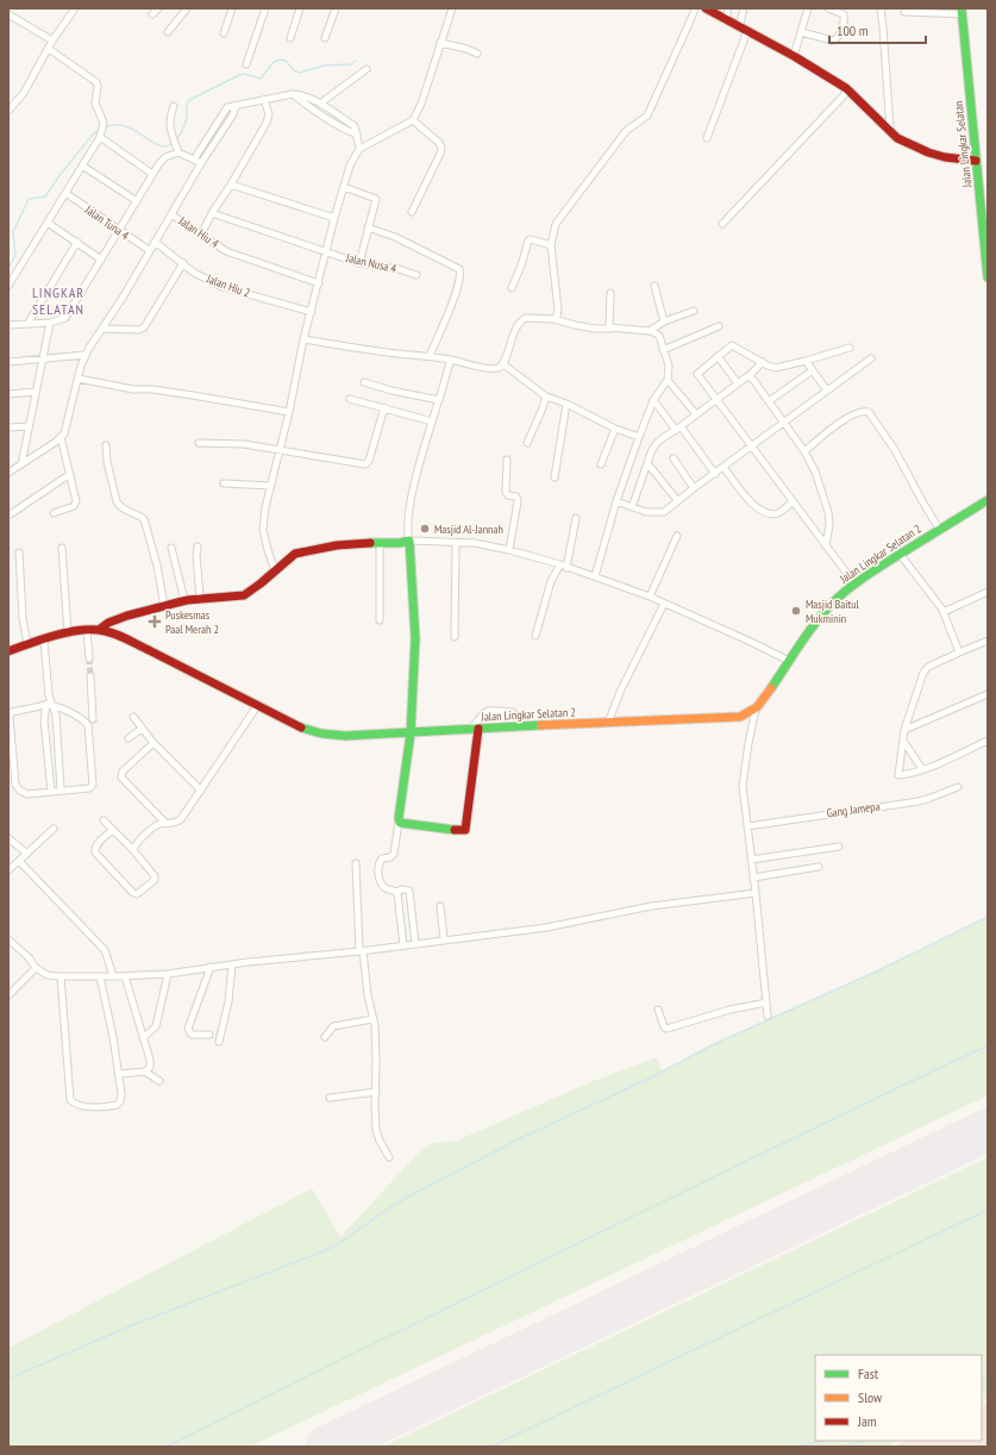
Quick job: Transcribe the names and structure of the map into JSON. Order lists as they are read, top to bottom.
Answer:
{
  "streets": {
    "main road": ["Jalan Lingkar Selatan", "Jalan Lingkar Selatan 2"],
    "street": [
      "Jalan Tuna 4",
      "Jalan Hiu 4",
      "Jalan Nusa 4",
      "Jalan Hiu 2",
      "Gang Jamepa"
    ]
  },
  "districts": ["LINGKAR SELATAN"],
  "places": {
    "other": ["Masjid Al-Jannah", "Masjid Baitul Mukminin"],
    "health": ["Puskesmas Paal Merah 2"]
  },
  "legend": ["Fast", "Slow", "Jam"],
  "scale_bar": "100 m"
}
